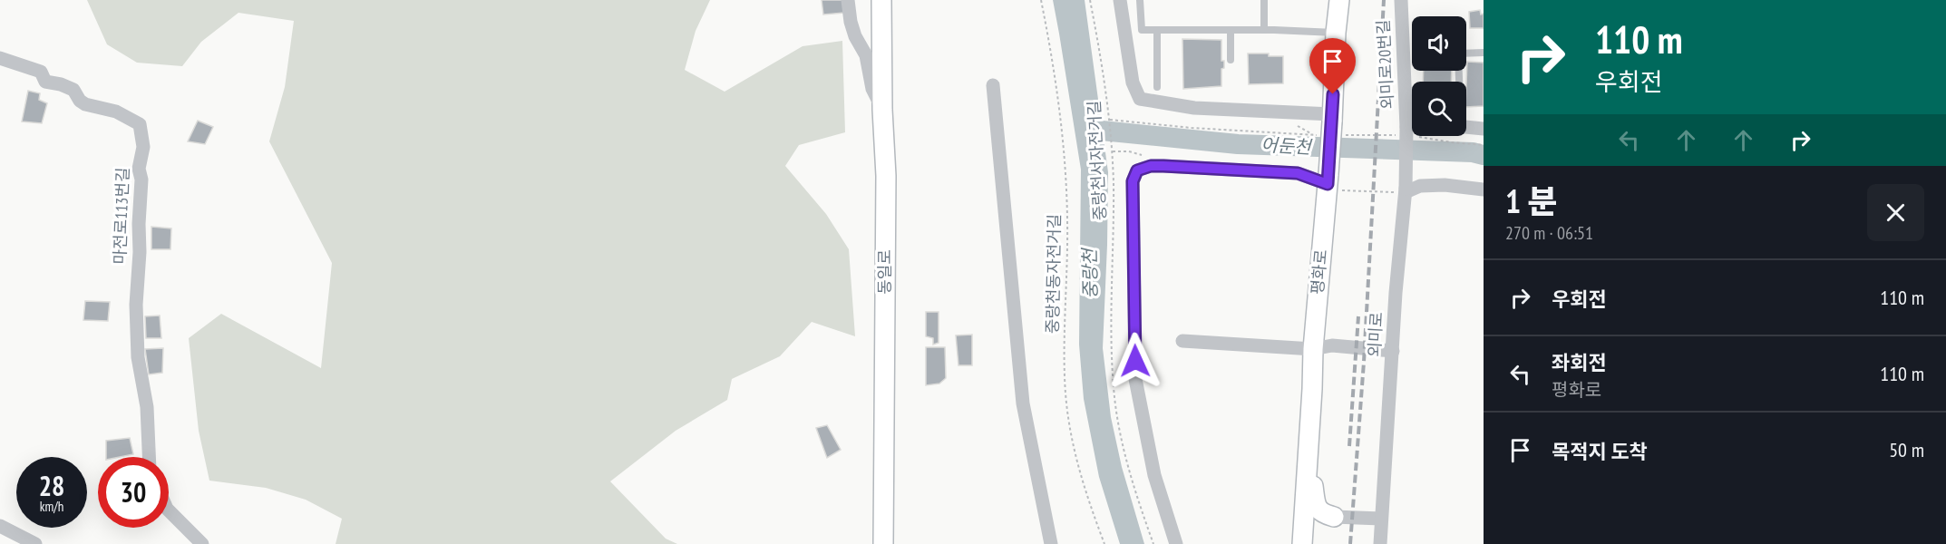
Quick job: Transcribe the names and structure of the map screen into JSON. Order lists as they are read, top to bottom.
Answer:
{
  "streets": {
    "main road": ["동일로", "평화로"],
    "street": ["외미로20번길", "마전로113번길", "외미로"],
    "path": ["중랑천서자전거길", "중랑천동자전거길"]
  },
  "crossings": [
    ["외미로20번길", "외미로"]
  ],
  "water": ["어둔천", "중랑천"],
  "page": {
    "turn": ["110 m", "우회전"],
    "heading": ["1 분", "270 m · 06:51"],
    "list": [
      {
        "name": "우회전",
        "value": "110 m"
      },
      {
        "name": "좌회전",
        "note": "평화로",
        "value": "110 m"
      },
      {
        "name": "목적지 도착",
        "value": "50 m"
      }
    ],
    "speed": "28 km/h",
    "limit": "30"
  }
}
